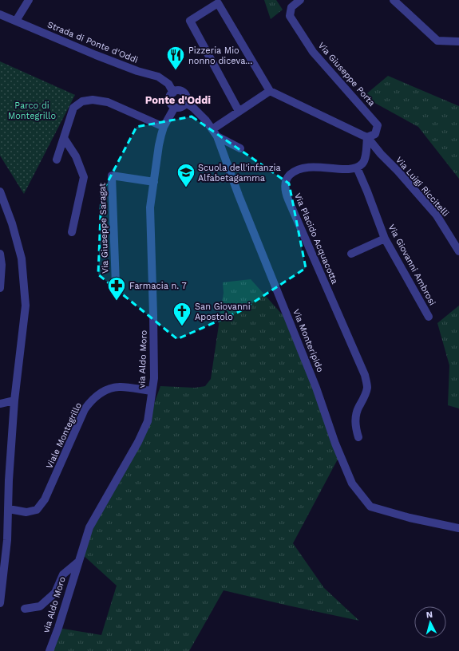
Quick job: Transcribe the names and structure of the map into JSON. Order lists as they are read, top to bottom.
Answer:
{
  "streets": {
    "street": [
      "Strada di Ponte d'Oddi",
      "Via Giuseppe Porta",
      "Via Luigi Riccitelli",
      "Via Giuseppe Saragat",
      "Via Placido Acquacotta",
      "Via Giovanni Ambrosi",
      "Via Monteripido",
      "via Aldo Moro",
      "Viale Montegrillo"
    ]
  },
  "crossings": [
    ["Strada di Ponte d'Oddi", "Via Monteripido"],
    ["Strada di Ponte d'Oddi", "via Aldo Moro"],
    ["Via Giuseppe Porta", "Via Luigi Riccitelli"],
    ["Via Giuseppe Saragat", "via Aldo Moro"],
    ["Via Placido Acquacotta", "Via Giovanni Ambrosi"],
    ["Via Monteripido", "via Aldo Moro"],
    ["via Aldo Moro", "Viale Montegrillo"]
  ],
  "districts": ["Ponte d'Oddi"],
  "parks": ["Parco di Montegrillo"],
  "places": {
    "restaurant": ["Pizzeria Mio nonno diceva..."],
    "school or university": ["Scuola dell'infanzia Alfabetagamma"],
    "pharmacy": ["Farmacia n. 7"],
    "church": ["San Giovanni Apostolo"]
  },
  "north": "top"
}
